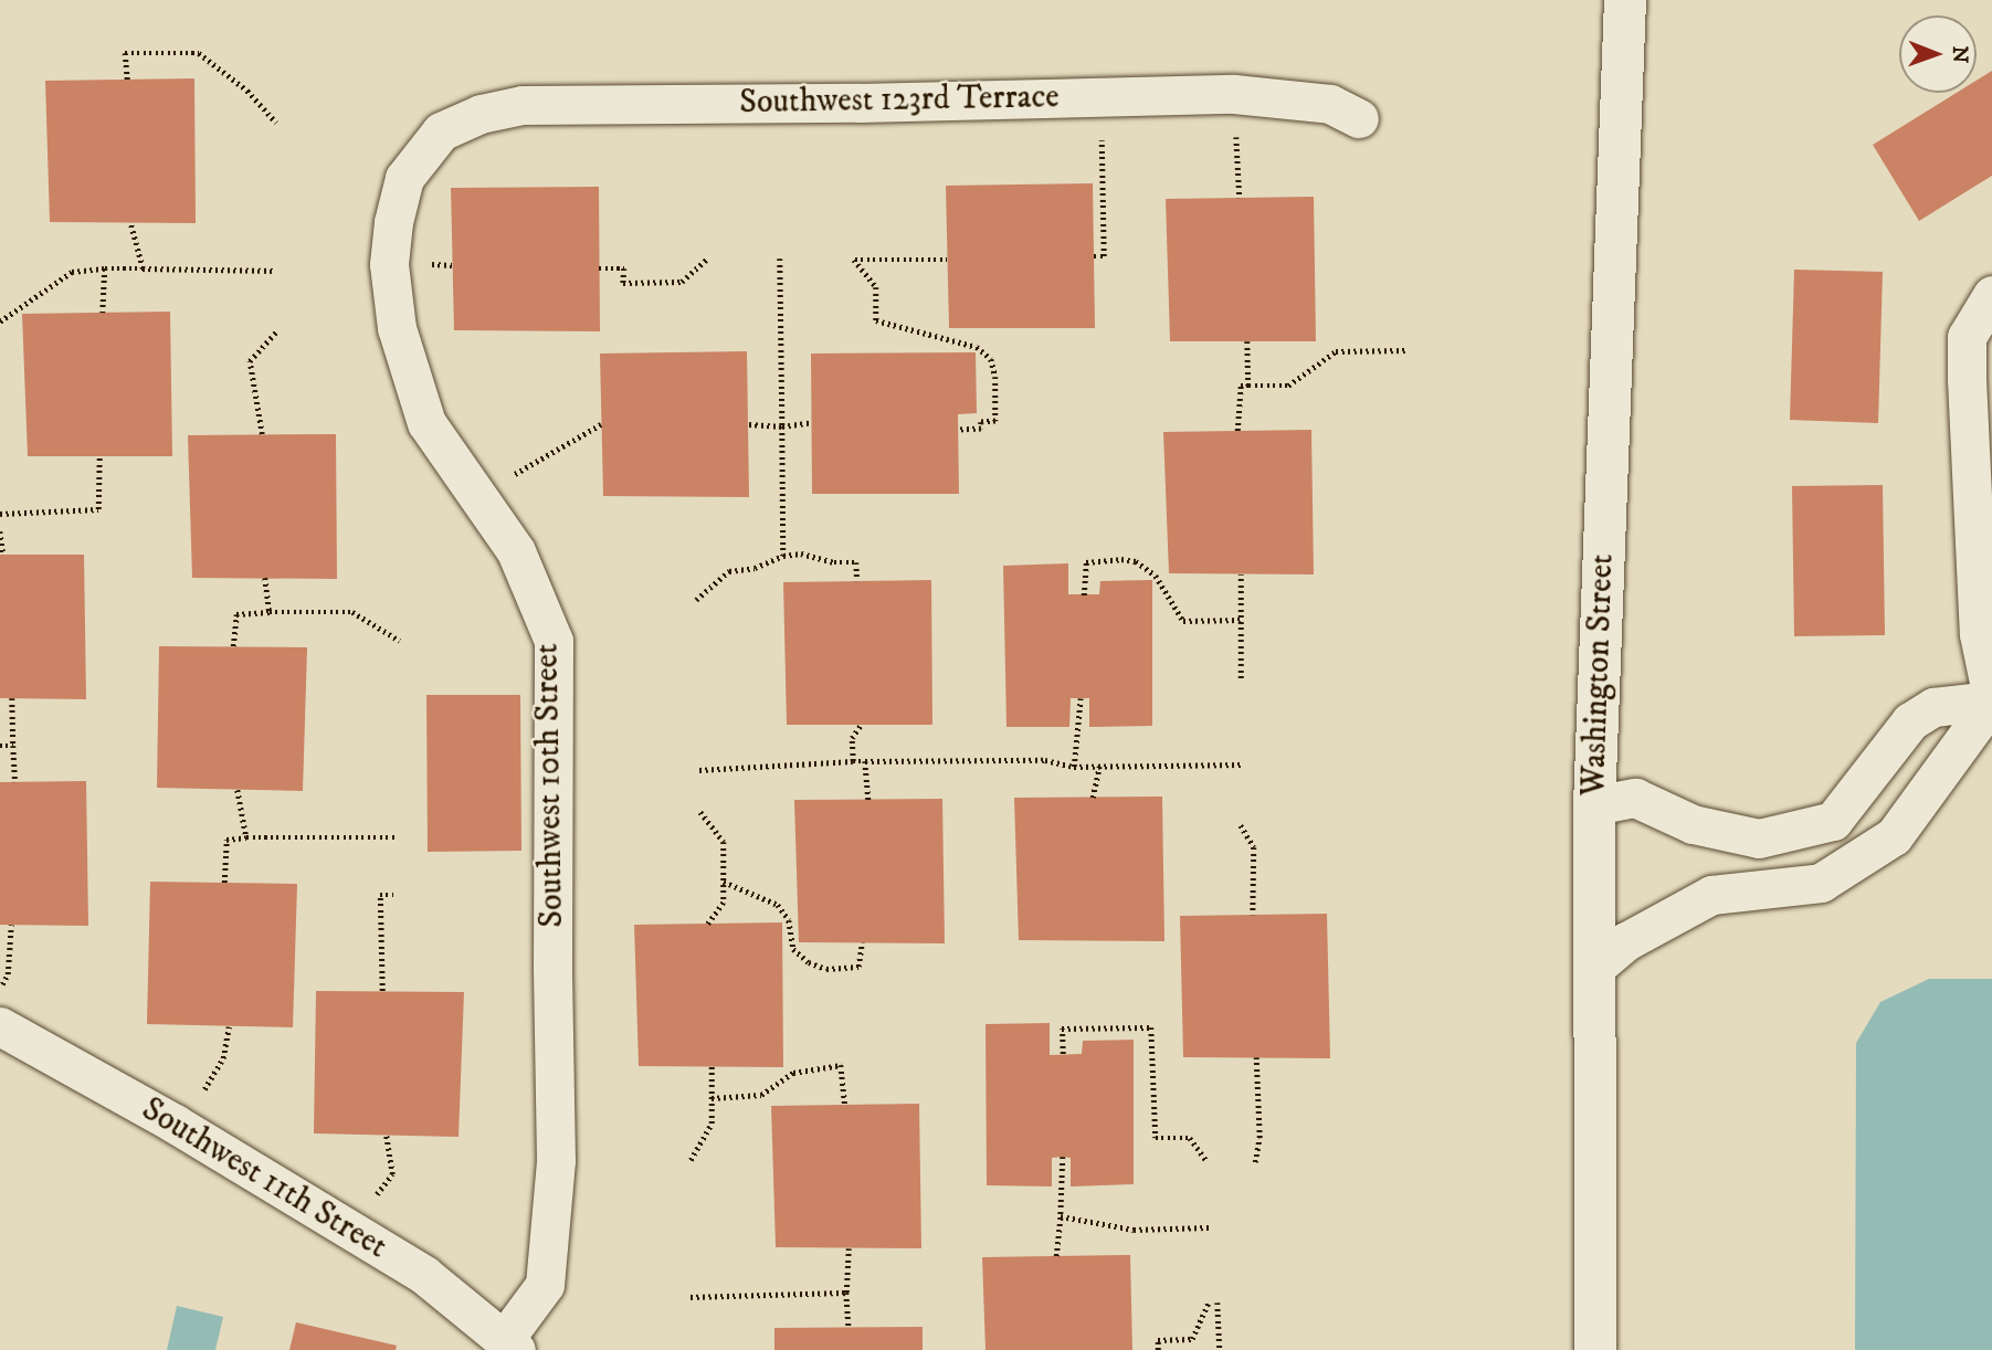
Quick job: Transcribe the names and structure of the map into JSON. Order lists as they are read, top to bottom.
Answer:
{
  "streets": {
    "street": [
      "Southwest 123rd Terrace",
      "Washington Street",
      "Southwest 10th Street",
      "Southwest 11th Street"
    ]
  },
  "crossings": [
    ["Southwest 123rd Terrace", "Southwest 10th Street"],
    ["Southwest 10th Street", "Southwest 11th Street"]
  ],
  "north": "right"
}
